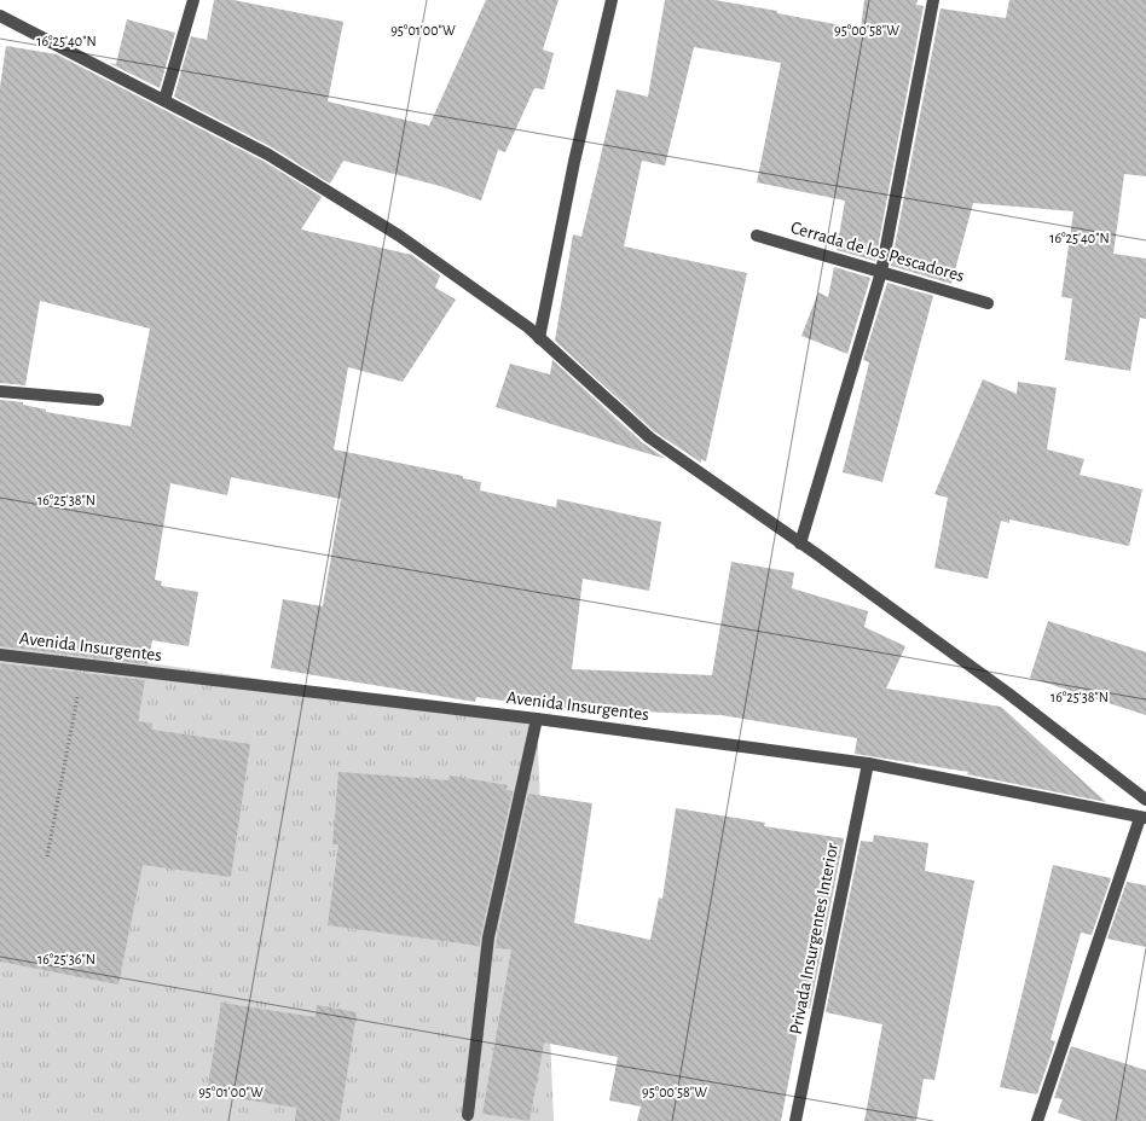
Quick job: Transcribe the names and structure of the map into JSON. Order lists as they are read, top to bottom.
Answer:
{
  "streets": {
    "street": ["Cerrada de los Pescadores", "Avenida Insurgentes", "Privada Insurgentes Interior"]
  },
  "crossings": [
    ["Avenida Insurgentes", "Privada Insurgentes Interior"]
  ],
  "coordinates": [
    "95°01'00\"W",
    "95°00'58\"W",
    "16°25'40\"N",
    "16°25'38\"N",
    "16°25'36\"N"
  ]
}
